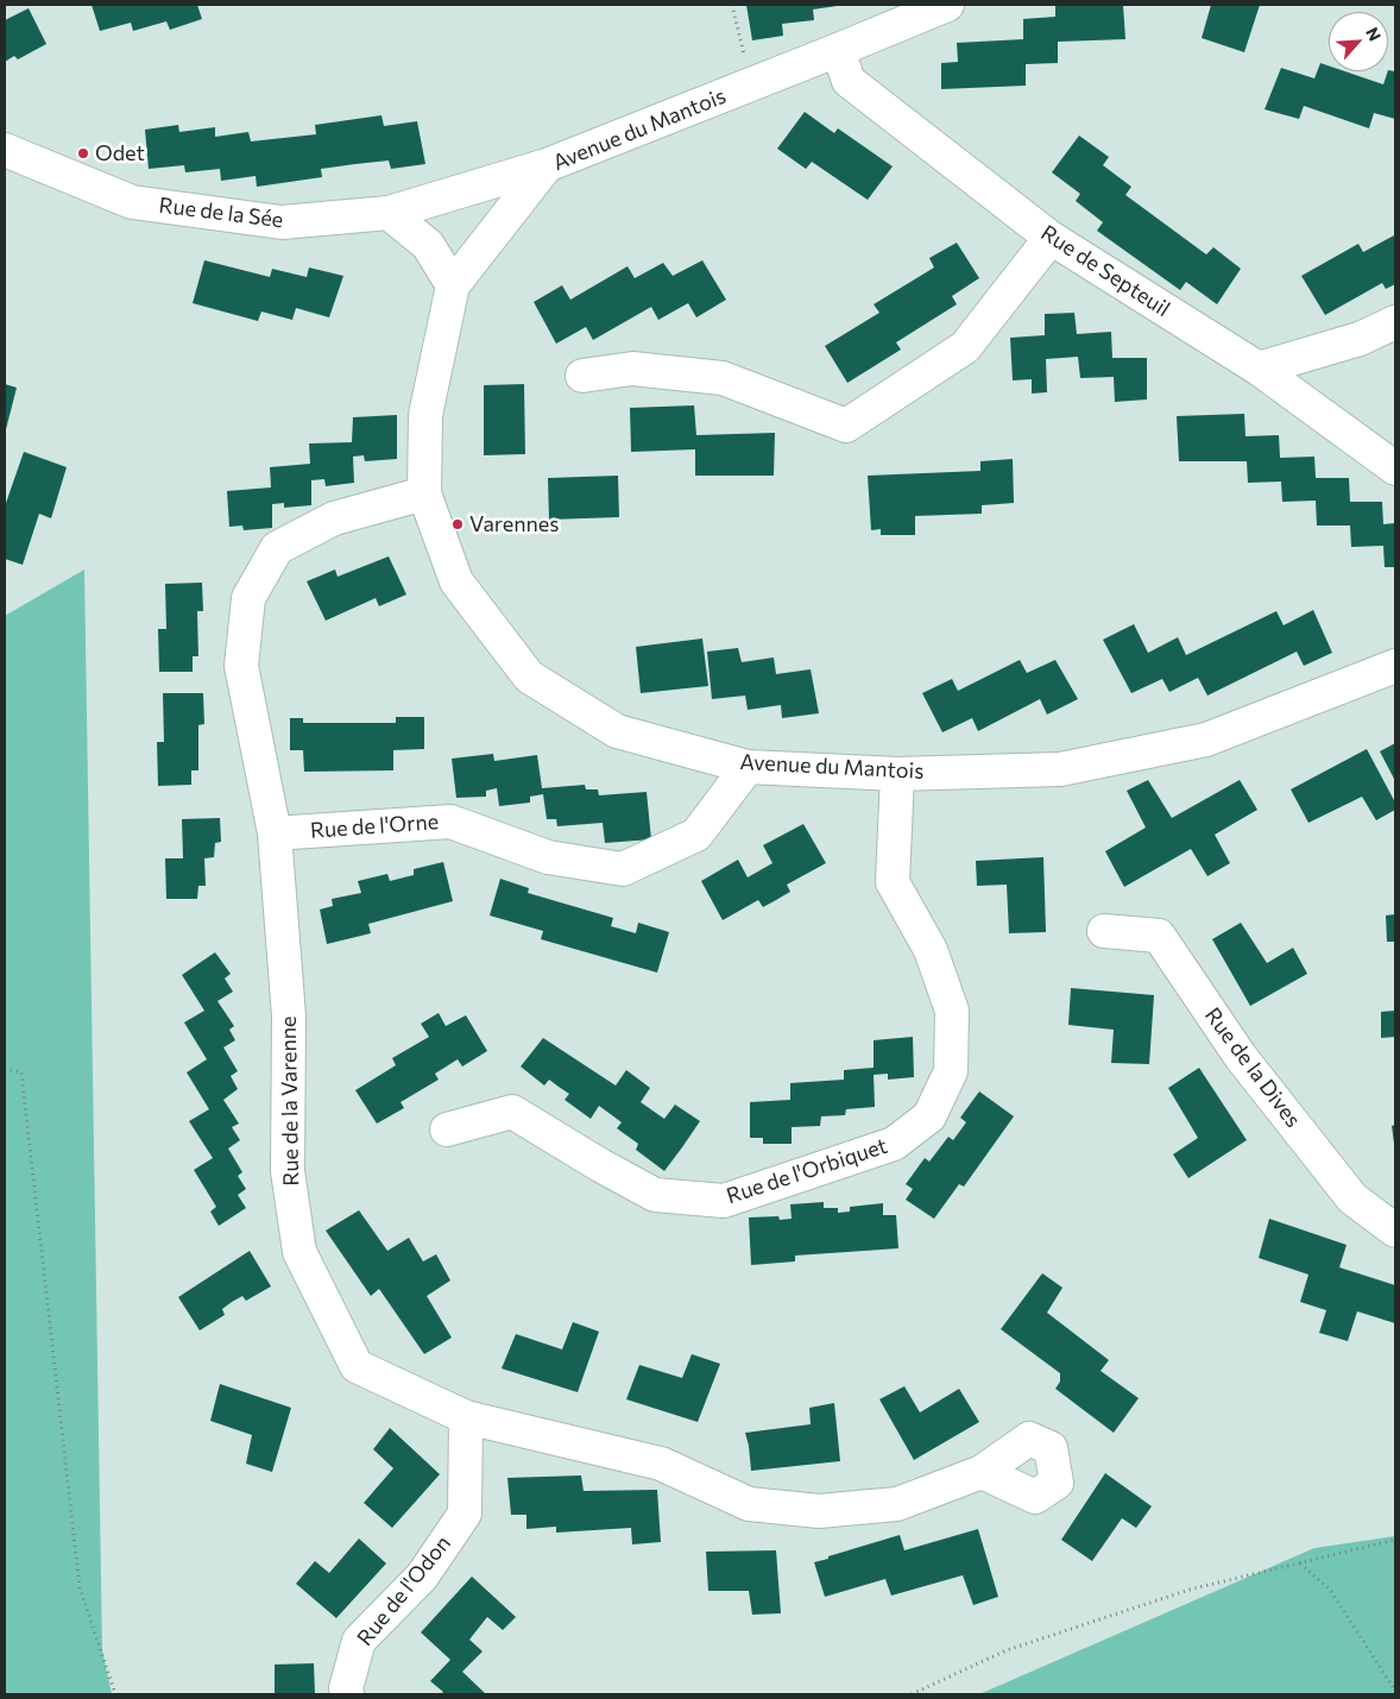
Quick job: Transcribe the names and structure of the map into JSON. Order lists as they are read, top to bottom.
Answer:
{
  "streets": {
    "street": [
      "Avenue du Mantois",
      "Rue de la Sée",
      "Rue de Septeuil",
      "Rue de l'Orne",
      "Rue de la Dives",
      "Rue de la Varenne",
      "Rue de l'Orbiquet",
      "Rue de l'Odon"
    ]
  },
  "crossings": [
    ["Avenue du Mantois", "Rue de la Sée"],
    ["Avenue du Mantois", "Rue de Septeuil"],
    ["Avenue du Mantois", "Rue de l'Orne"],
    ["Avenue du Mantois", "Rue de la Varenne"],
    ["Avenue du Mantois", "Rue de l'Orbiquet"],
    ["Rue de l'Orne", "Rue de la Varenne"],
    ["Rue de la Varenne", "Rue de l'Odon"]
  ],
  "places": ["Odet", "Varennes"],
  "north": "top right"
}
